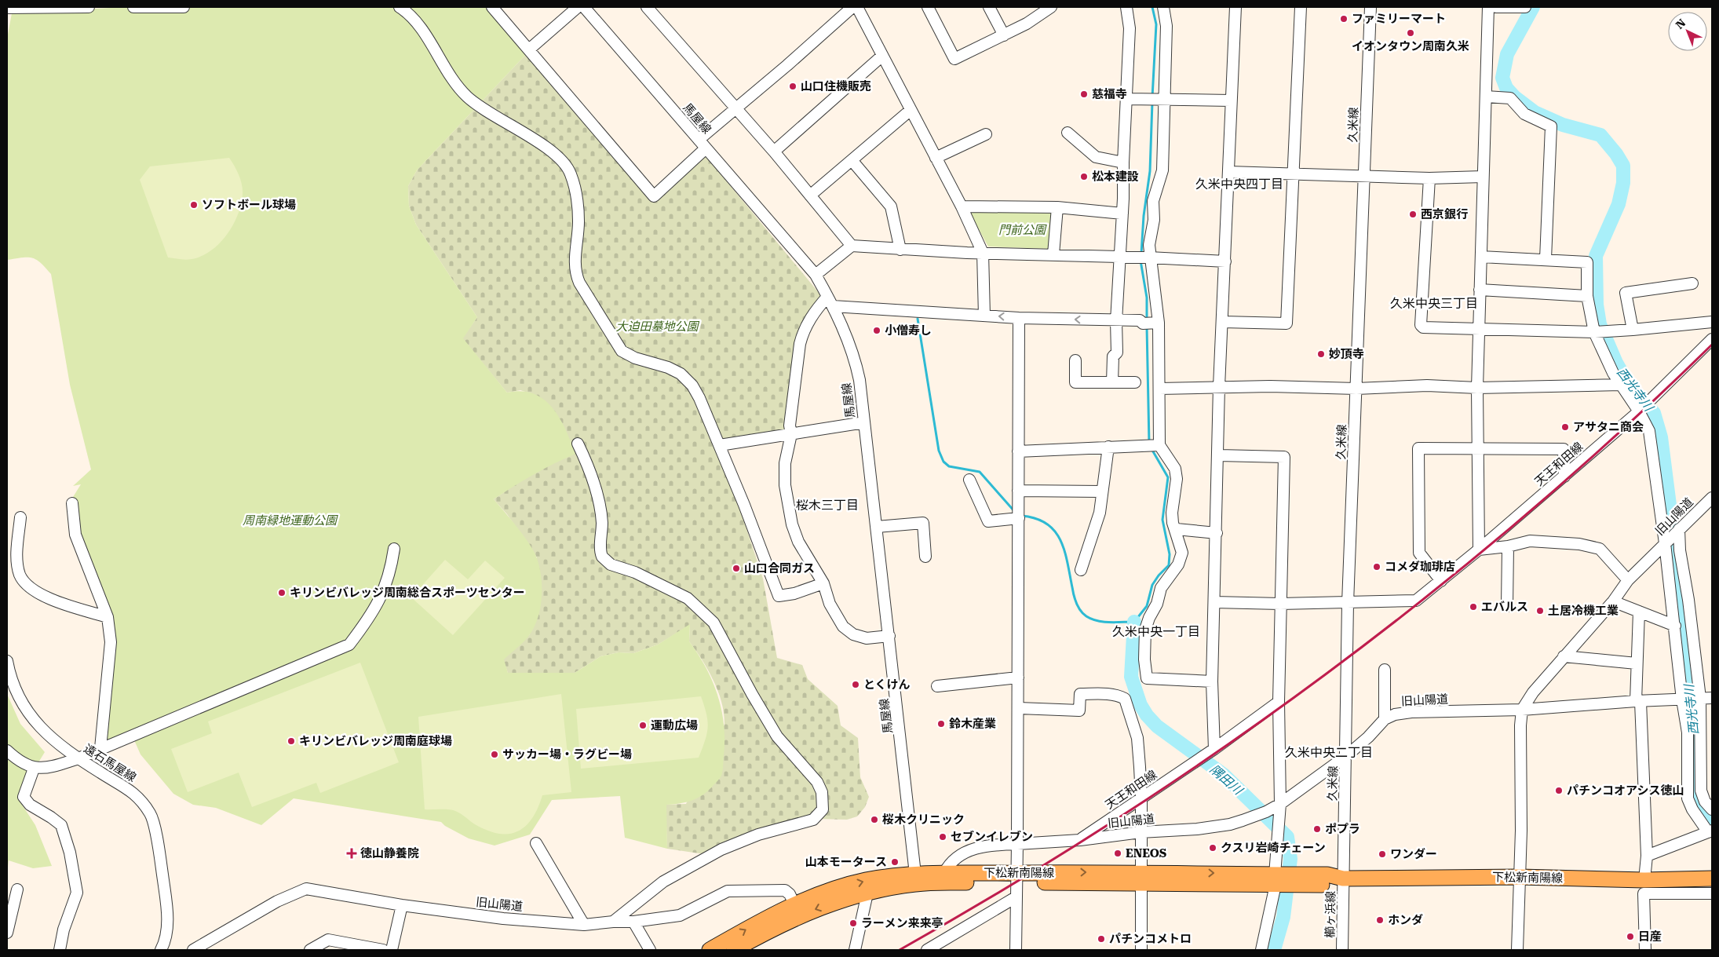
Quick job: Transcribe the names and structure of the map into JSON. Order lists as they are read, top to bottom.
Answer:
{
  "streets": {
    "main road": ["下松新南陽線"],
    "street": [
      "馬屋線",
      "久米線",
      "天王和田線",
      "旧山陽道",
      "遠石馬屋線",
      "櫛ヶ浜線"
    ]
  },
  "crossings": [
    ["馬屋線", "下松新南陽線"],
    ["久米線", "天王和田線"],
    ["久米線", "旧山陽道"],
    ["久米線", "下松新南陽線"],
    ["久米線", "櫛ヶ浜線"],
    ["天王和田線", "旧山陽道"],
    ["旧山陽道", "下松新南陽線"],
    ["下松新南陽線", "櫛ヶ浜線"]
  ],
  "districts": [
    "久米中央四丁目",
    "久米中央三丁目",
    "桜木三丁目",
    "久米中央一丁目",
    "久米中央二丁目"
  ],
  "water": ["西光寺川", "隅田川"],
  "parks": ["門前公園", "大迫田墓地公園", "周南緑地運動公園"],
  "places": {
    "other": [
      "ファミリーマート",
      "イオンタウン周南久米",
      "山口住機販売",
      "慈福寺",
      "松本建設",
      "ソフトボール球場",
      "西京銀行",
      "小僧寿し",
      "妙頂寺",
      "アサタニ商会",
      "コメダ珈琲店",
      "山口合同ガス",
      "キリンビバレッジ周南総合スポーツセンター",
      "エバルス",
      "土居冷機工業",
      "とくけん",
      "鈴木産業",
      "運動広場",
      "キリンビバレッジ周南庭球場",
      "サッカー場・ラグビー場",
      "パチンコオアシス徳山",
      "桜木クリニック",
      "ポプラ",
      "セブンイレブン",
      "クスリ岩崎チェーン",
      "ENEOS",
      "ワンダー",
      "山本モータース",
      "ホンダ",
      "ラーメン来来亭",
      "日産",
      "パチンコメトロ"
    ],
    "health": ["徳山静養院"]
  },
  "north": "top left"
}
